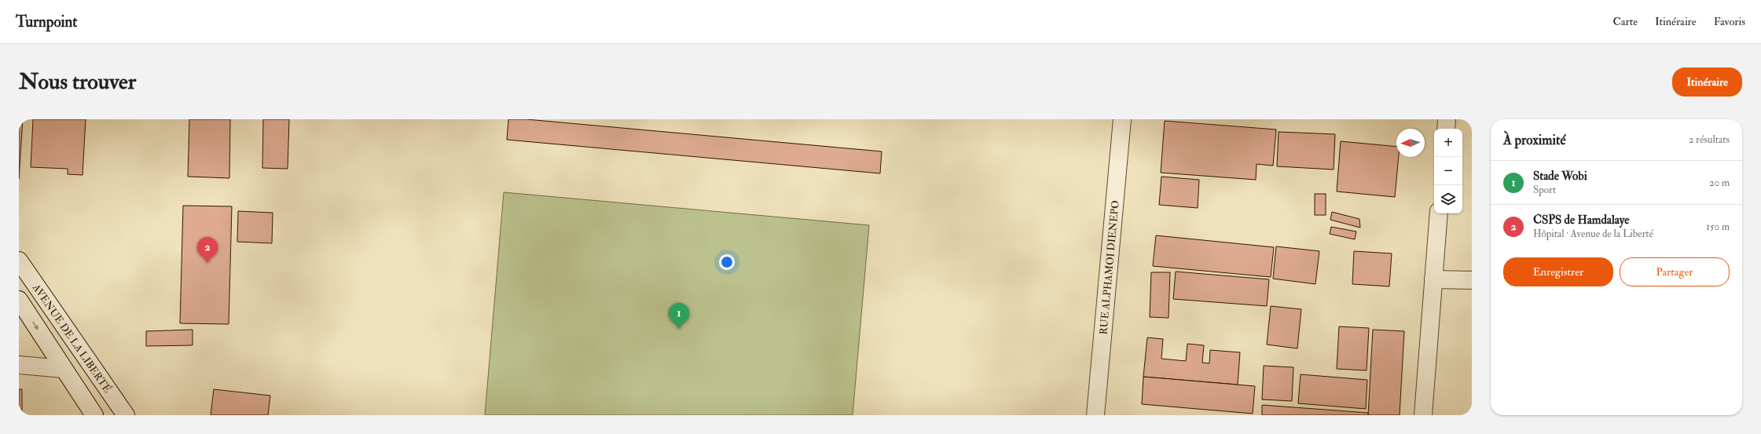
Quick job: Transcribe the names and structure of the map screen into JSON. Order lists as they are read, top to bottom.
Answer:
{
  "streets": {
    "street": ["RUE ALPHAMOI DIENEPO", "AVENUE DE LA LIBERTÉ"]
  },
  "north": "left",
  "page": {
    "header": "Turnpoint",
    "nav": ["Carte", "Itinéraire", "Favoris"],
    "buttons": [
      "Itinéraire",
      ["Enregistrer", "Partager"]
    ],
    "title": "Nous trouver",
    "heading": ["À proximité", "2 résultats"],
    "map_buttons": ["+", "−"],
    "list": [
      {
        "mark": "1",
        "name": "Stade Wobi",
        "note": "Sport",
        "value": "20 m"
      },
      {
        "mark": "2",
        "name": "CSPS de Hamdalaye",
        "note": "Hôpital · Avenue de la Liberté",
        "value": "150 m"
      }
    ],
    "pins": ["2", "1"]
  }
}
